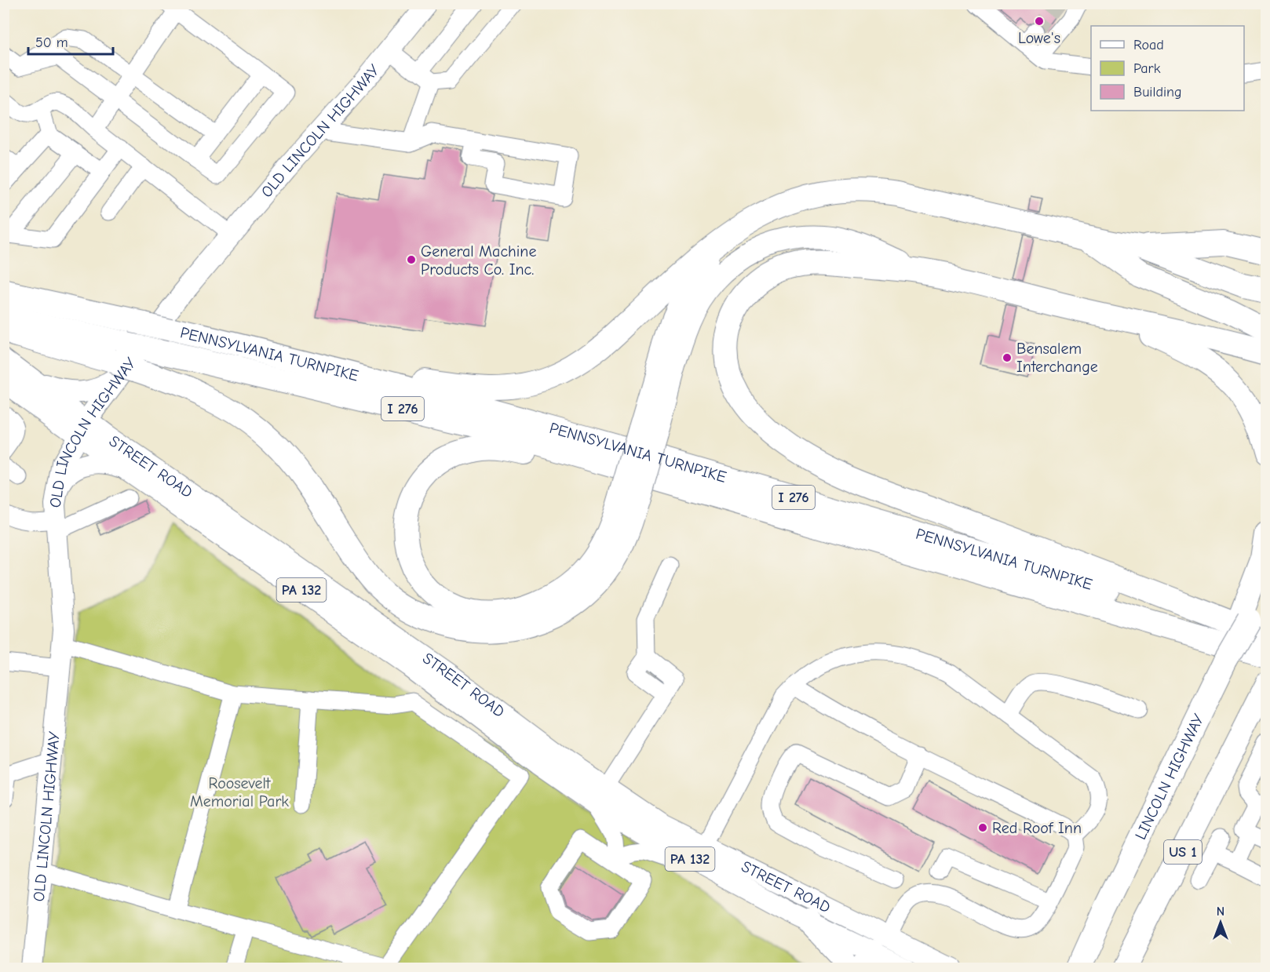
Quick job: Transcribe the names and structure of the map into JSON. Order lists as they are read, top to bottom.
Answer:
{
  "streets": {
    "highway": [
      "PENNSYLVANIA TURNPIKE",
      "I 276",
      "LINCOLN HIGHWAY",
      "US 1"
    ],
    "main road": ["OLD LINCOLN HIGHWAY", "STREET ROAD", "PA 132"]
  },
  "crossings": [
    ["OLD LINCOLN HIGHWAY", "PENNSYLVANIA TURNPIKE"],
    ["OLD LINCOLN HIGHWAY", "STREET ROAD"],
    ["PENNSYLVANIA TURNPIKE", "LINCOLN HIGHWAY"]
  ],
  "parks": ["Roosevelt Memorial Park"],
  "places": [
    "Lowe's",
    "General Machine Products Co. Inc.",
    "Bensalem Interchange",
    "Red Roof Inn"
  ],
  "legend": ["Road", "Park", "Building"],
  "scale_bar": "50 m",
  "north": "top"
}
